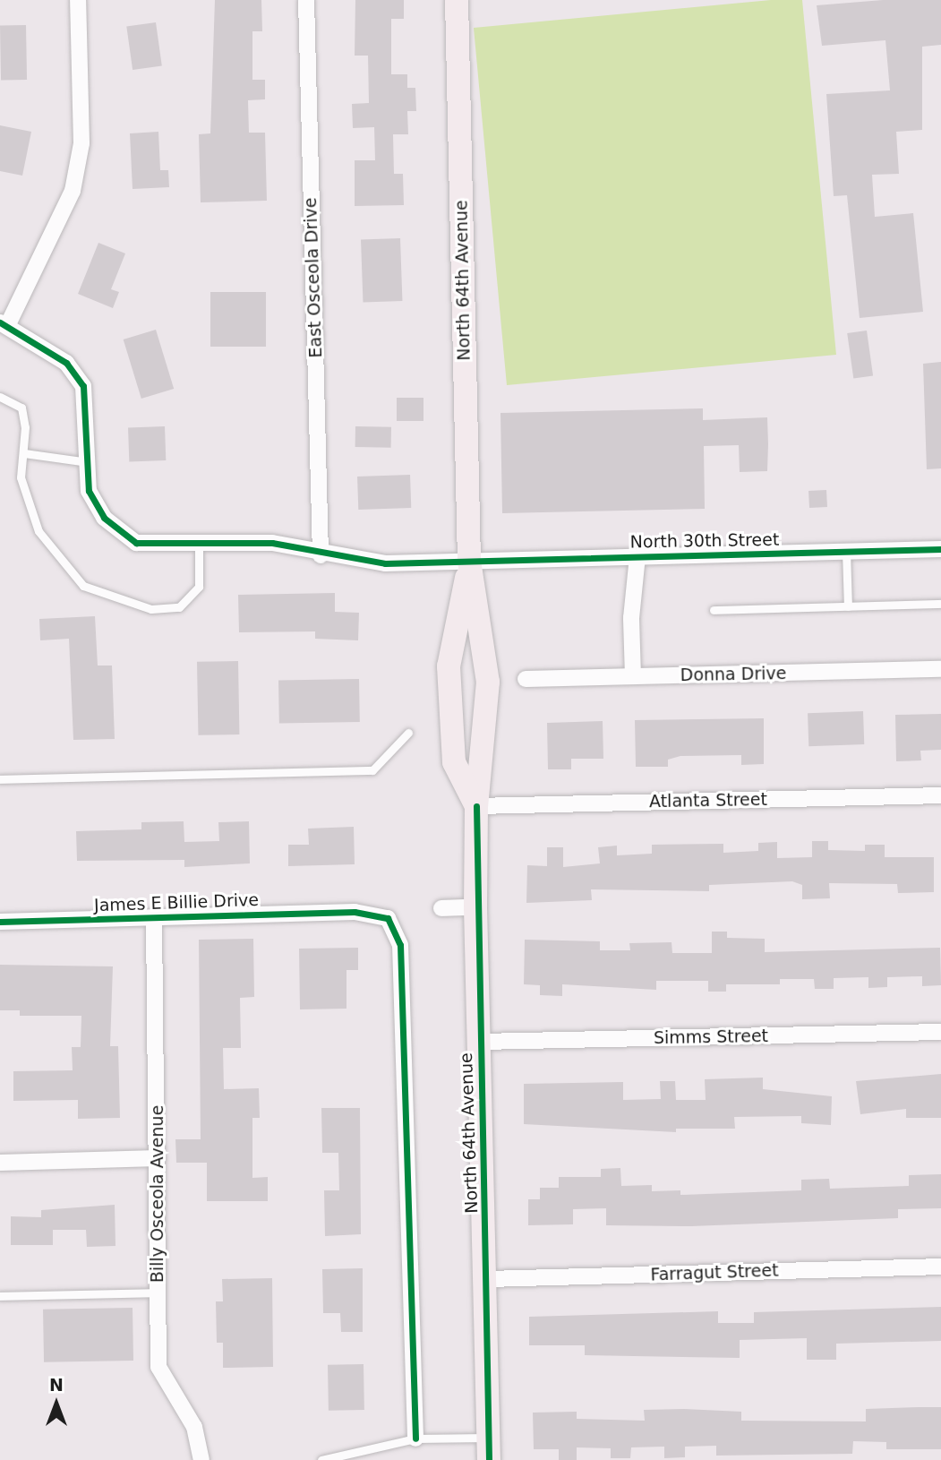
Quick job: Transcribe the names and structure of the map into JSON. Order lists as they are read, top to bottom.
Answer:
{
  "streets": {
    "street": [
      "East Osceola Drive",
      "North 64th Avenue",
      "North 30th Street",
      "Donna Drive",
      "Atlanta Street",
      "James E Billie Drive",
      "Simms Street",
      "Billy Osceola Avenue",
      "Farragut Street"
    ]
  },
  "crossings": [
    ["East Osceola Drive", "North 30th Street"],
    ["North 64th Avenue", "North 30th Street"],
    ["North 64th Avenue", "Atlanta Street"],
    ["North 64th Avenue", "Simms Street"],
    ["North 64th Avenue", "Farragut Street"],
    ["James E Billie Drive", "Billy Osceola Avenue"]
  ],
  "north": "top"
}
